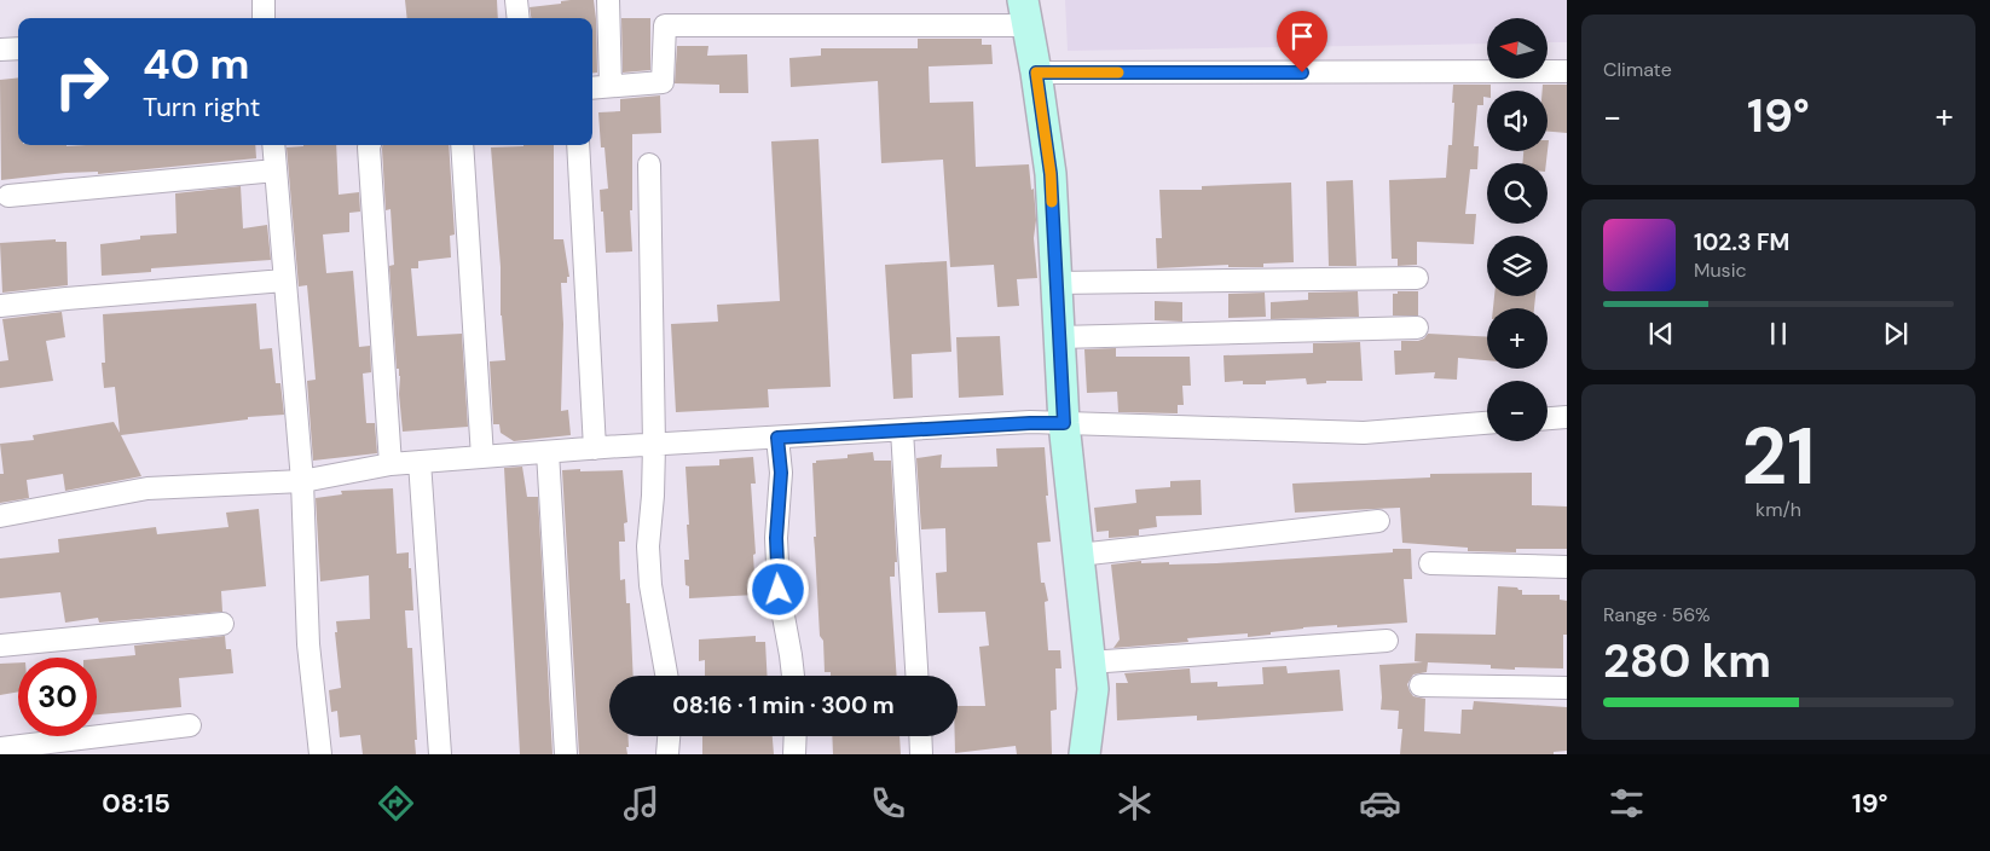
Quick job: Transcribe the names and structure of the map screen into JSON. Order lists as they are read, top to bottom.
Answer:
{
  "north": "left",
  "page": {
    "tile": [
      "Climate",
      ["21", "km/h"],
      ["Range · 56%", "280 km"]
    ],
    "map_buttons": ["+", "−"],
    "turn": ["40 m", "Turn right"],
    "heat": ["−", "19°", "+"],
    "song": ["102.3 FM", "Music"],
    "limit": "30",
    "trip": "08:16 · 1 min · 300 m",
    "tabs": ["08:15", "19°"]
  }
}
